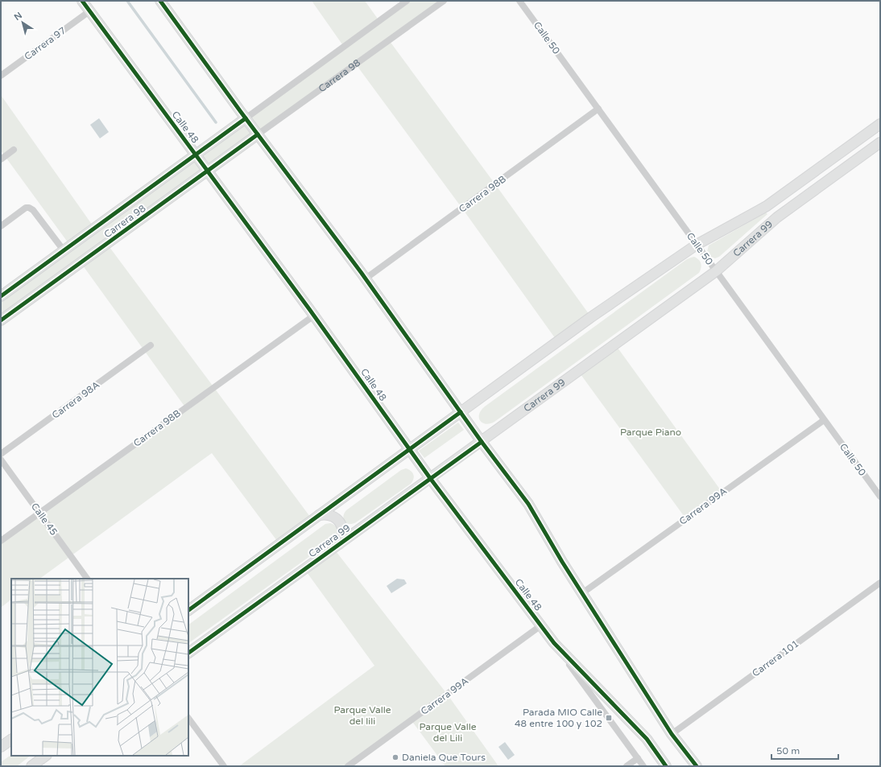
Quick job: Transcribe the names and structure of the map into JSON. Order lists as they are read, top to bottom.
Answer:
{
  "streets": {
    "main road": ["Carrera 98", "Calle 48", "Carrera 99"],
    "street": [
      "Calle 50",
      "Carrera 97",
      "Carrera 98B",
      "Carrera 98A",
      "Carrera 99A",
      "Calle 45",
      "Carrera 101"
    ]
  },
  "crossings": [
    ["Calle 50", "Carrera 98B"],
    ["Calle 50", "Carrera 99"],
    ["Calle 50", "Carrera 99A"],
    ["Carrera 97", "Calle 48"],
    ["Carrera 98", "Calle 48"],
    ["Calle 48", "Carrera 98B"],
    ["Calle 48", "Carrera 99"],
    ["Calle 48", "Carrera 99A"],
    ["Carrera 98B", "Calle 45"]
  ],
  "parks": ["Parque Piano", "Parque Valle del lili", "Parque Valle del Lili"],
  "places": {
    "transit": ["Parada MIO Calle 48 entre 100 y 102"],
    "other": ["Daniela Que Tours"]
  },
  "scale_bar": "50 m",
  "north": "top left"
}
